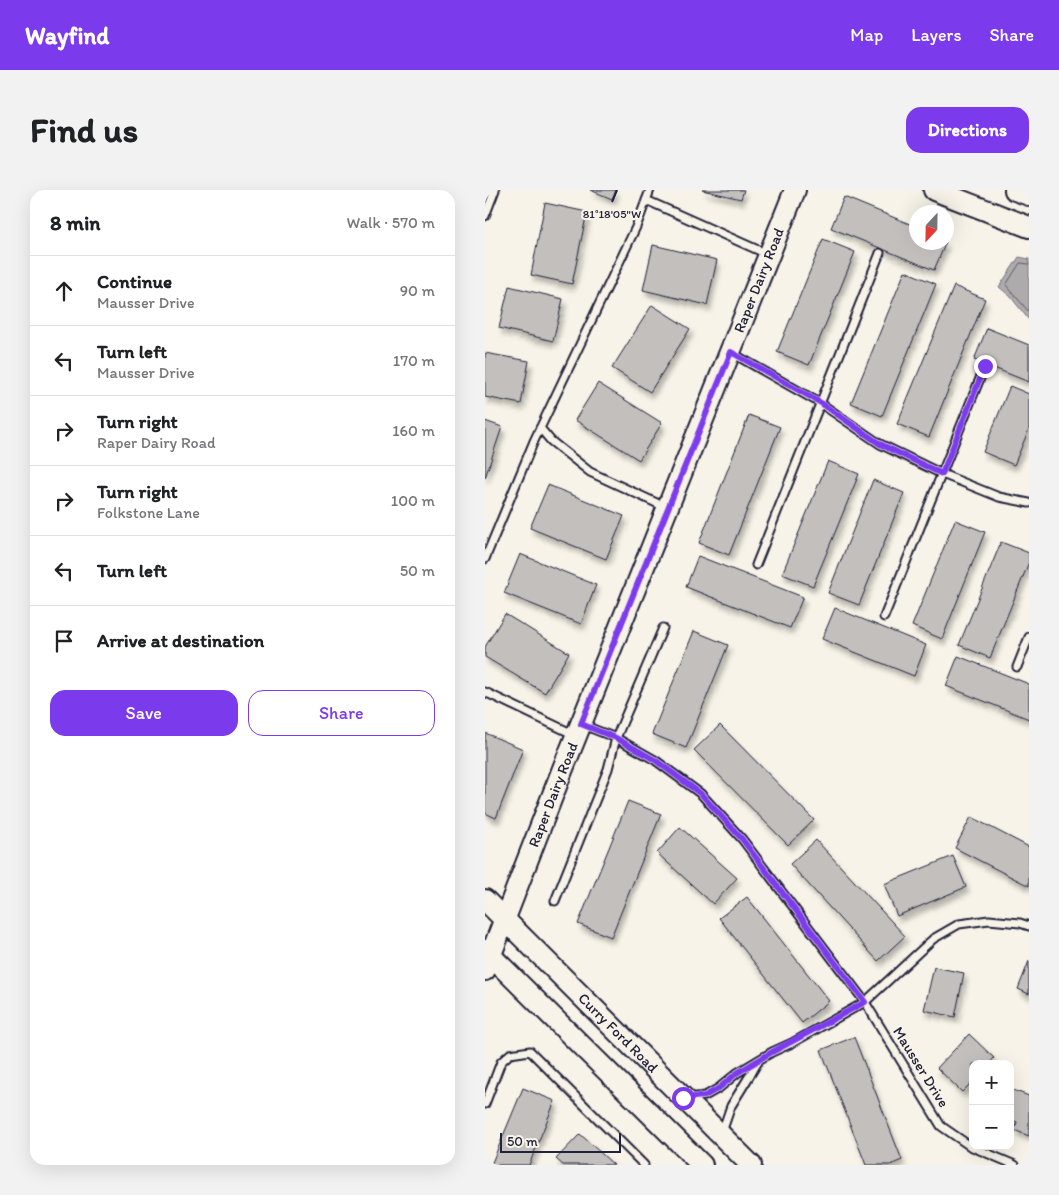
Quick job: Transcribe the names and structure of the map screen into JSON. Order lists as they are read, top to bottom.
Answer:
{
  "streets": {
    "street": ["Raper Dairy Road", "Curry Ford Road"],
    "lane": ["Mausser Drive"]
  },
  "crossings": [
    ["Raper Dairy Road", "Curry Ford Road"],
    ["Raper Dairy Road", "Mausser Drive"]
  ],
  "scale_bar": "50 m",
  "north": "bottom",
  "page": {
    "header": "Wayfind",
    "nav": ["Map", "Layers", "Share"],
    "buttons": [
      "Directions",
      ["Save", "Share"]
    ],
    "title": "Find us",
    "heading": ["8 min", "Walk · 570 m"],
    "list": [
      ["Continue", "Mausser Drive", "90 m"],
      ["Turn left", "Mausser Drive", "170 m"],
      ["Turn right", "Raper Dairy Road", "160 m"],
      ["Turn right", "Folkstone Lane", "100 m"],
      ["Turn left", "50 m"],
      "Arrive at destination"
    ],
    "map_buttons": ["+", "−"],
    "scale": "50 m"
  },
  "coordinates": ["81°18'05\"W"]
}
